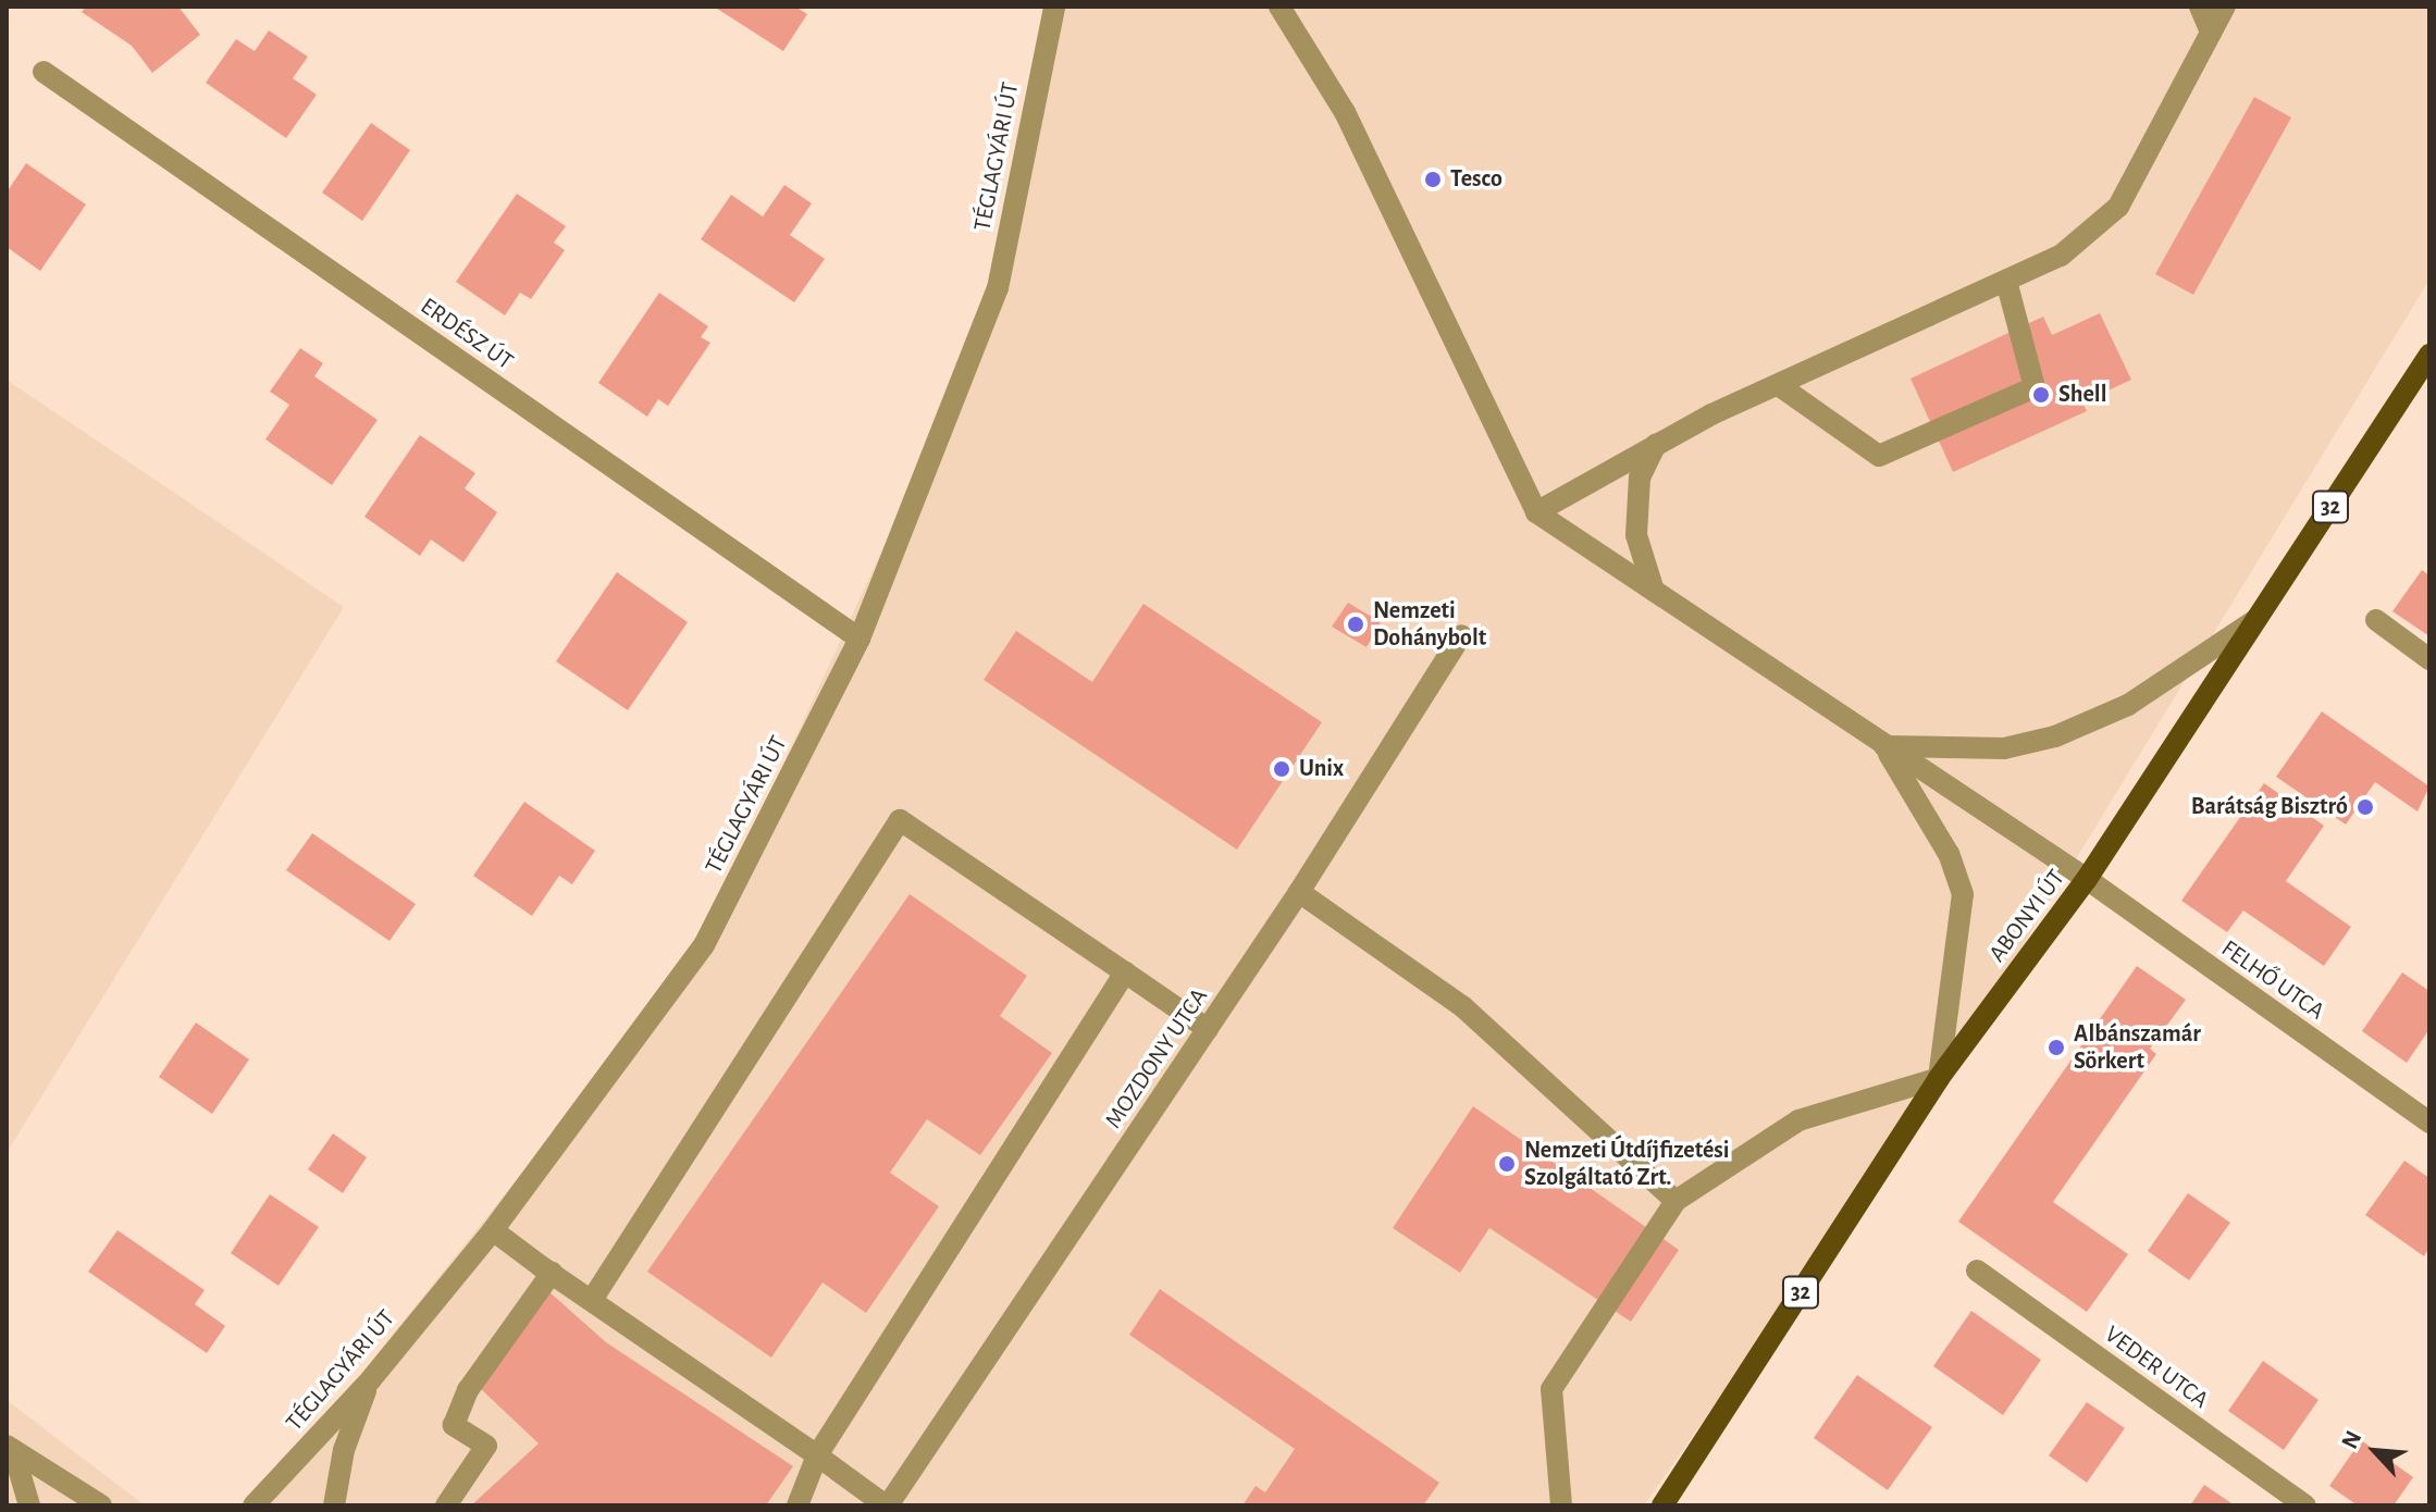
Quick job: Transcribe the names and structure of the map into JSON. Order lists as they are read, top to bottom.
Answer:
{
  "streets": {
    "main road": ["32", "ABONYI ÚT"],
    "street": [
      "TÉGLAGYÁRI ÚT",
      "ERDÉSZ ÚT",
      "FELHŐ UTCA",
      "MOZDONY UTCA",
      "VEDER UTCA"
    ]
  },
  "crossings": [
    ["TÉGLAGYÁRI ÚT", "ERDÉSZ ÚT"],
    ["ABONYI ÚT", "FELHŐ UTCA"]
  ],
  "places": [
    "Tesco",
    "Shell",
    "Nemzeti Dohánybolt",
    "Unix",
    "Barátság Bisztró",
    "Albánszamár Sörkert",
    "Nemzeti Útdíjfizetési Szolgáltató Zrt."
  ],
  "north": "top left"
}
